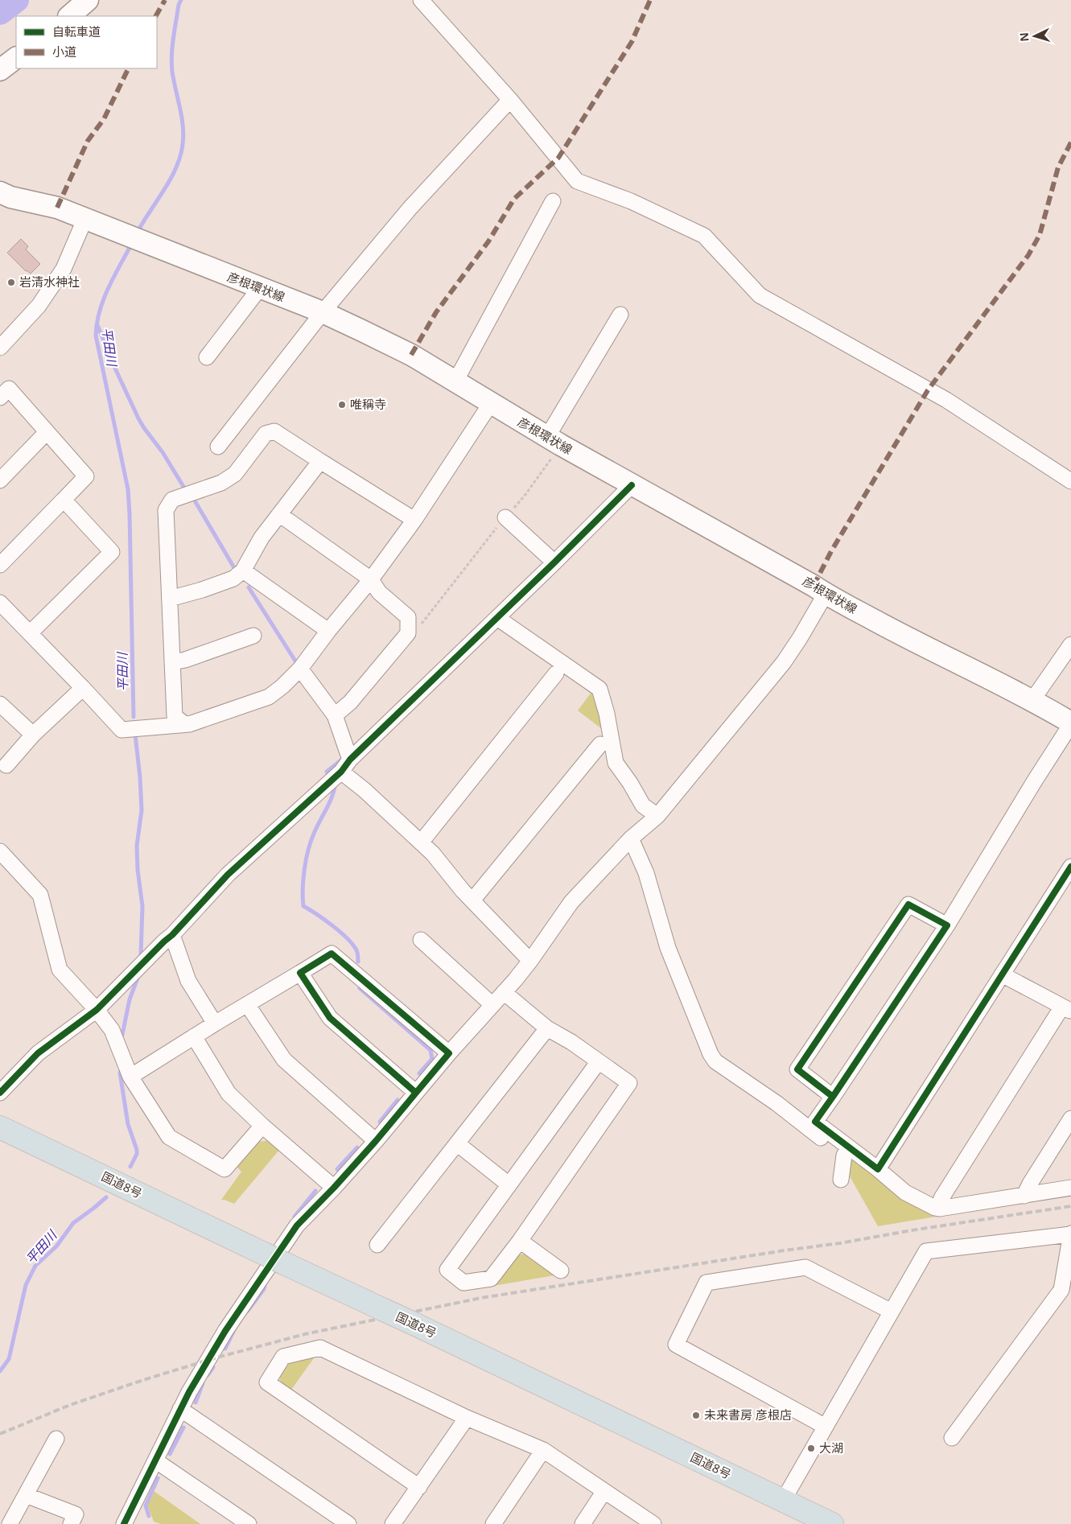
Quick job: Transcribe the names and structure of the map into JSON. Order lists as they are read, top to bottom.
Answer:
{
  "streets": {
    "highway": ["国道8号"],
    "main road": ["彦根環状線"]
  },
  "water": ["平田川"],
  "places": [
    "岩清水神社",
    "唯稱寺",
    "未来書房 彦根店",
    "大湖"
  ],
  "legend": ["自転車道", "小道"],
  "north": "left"
}
